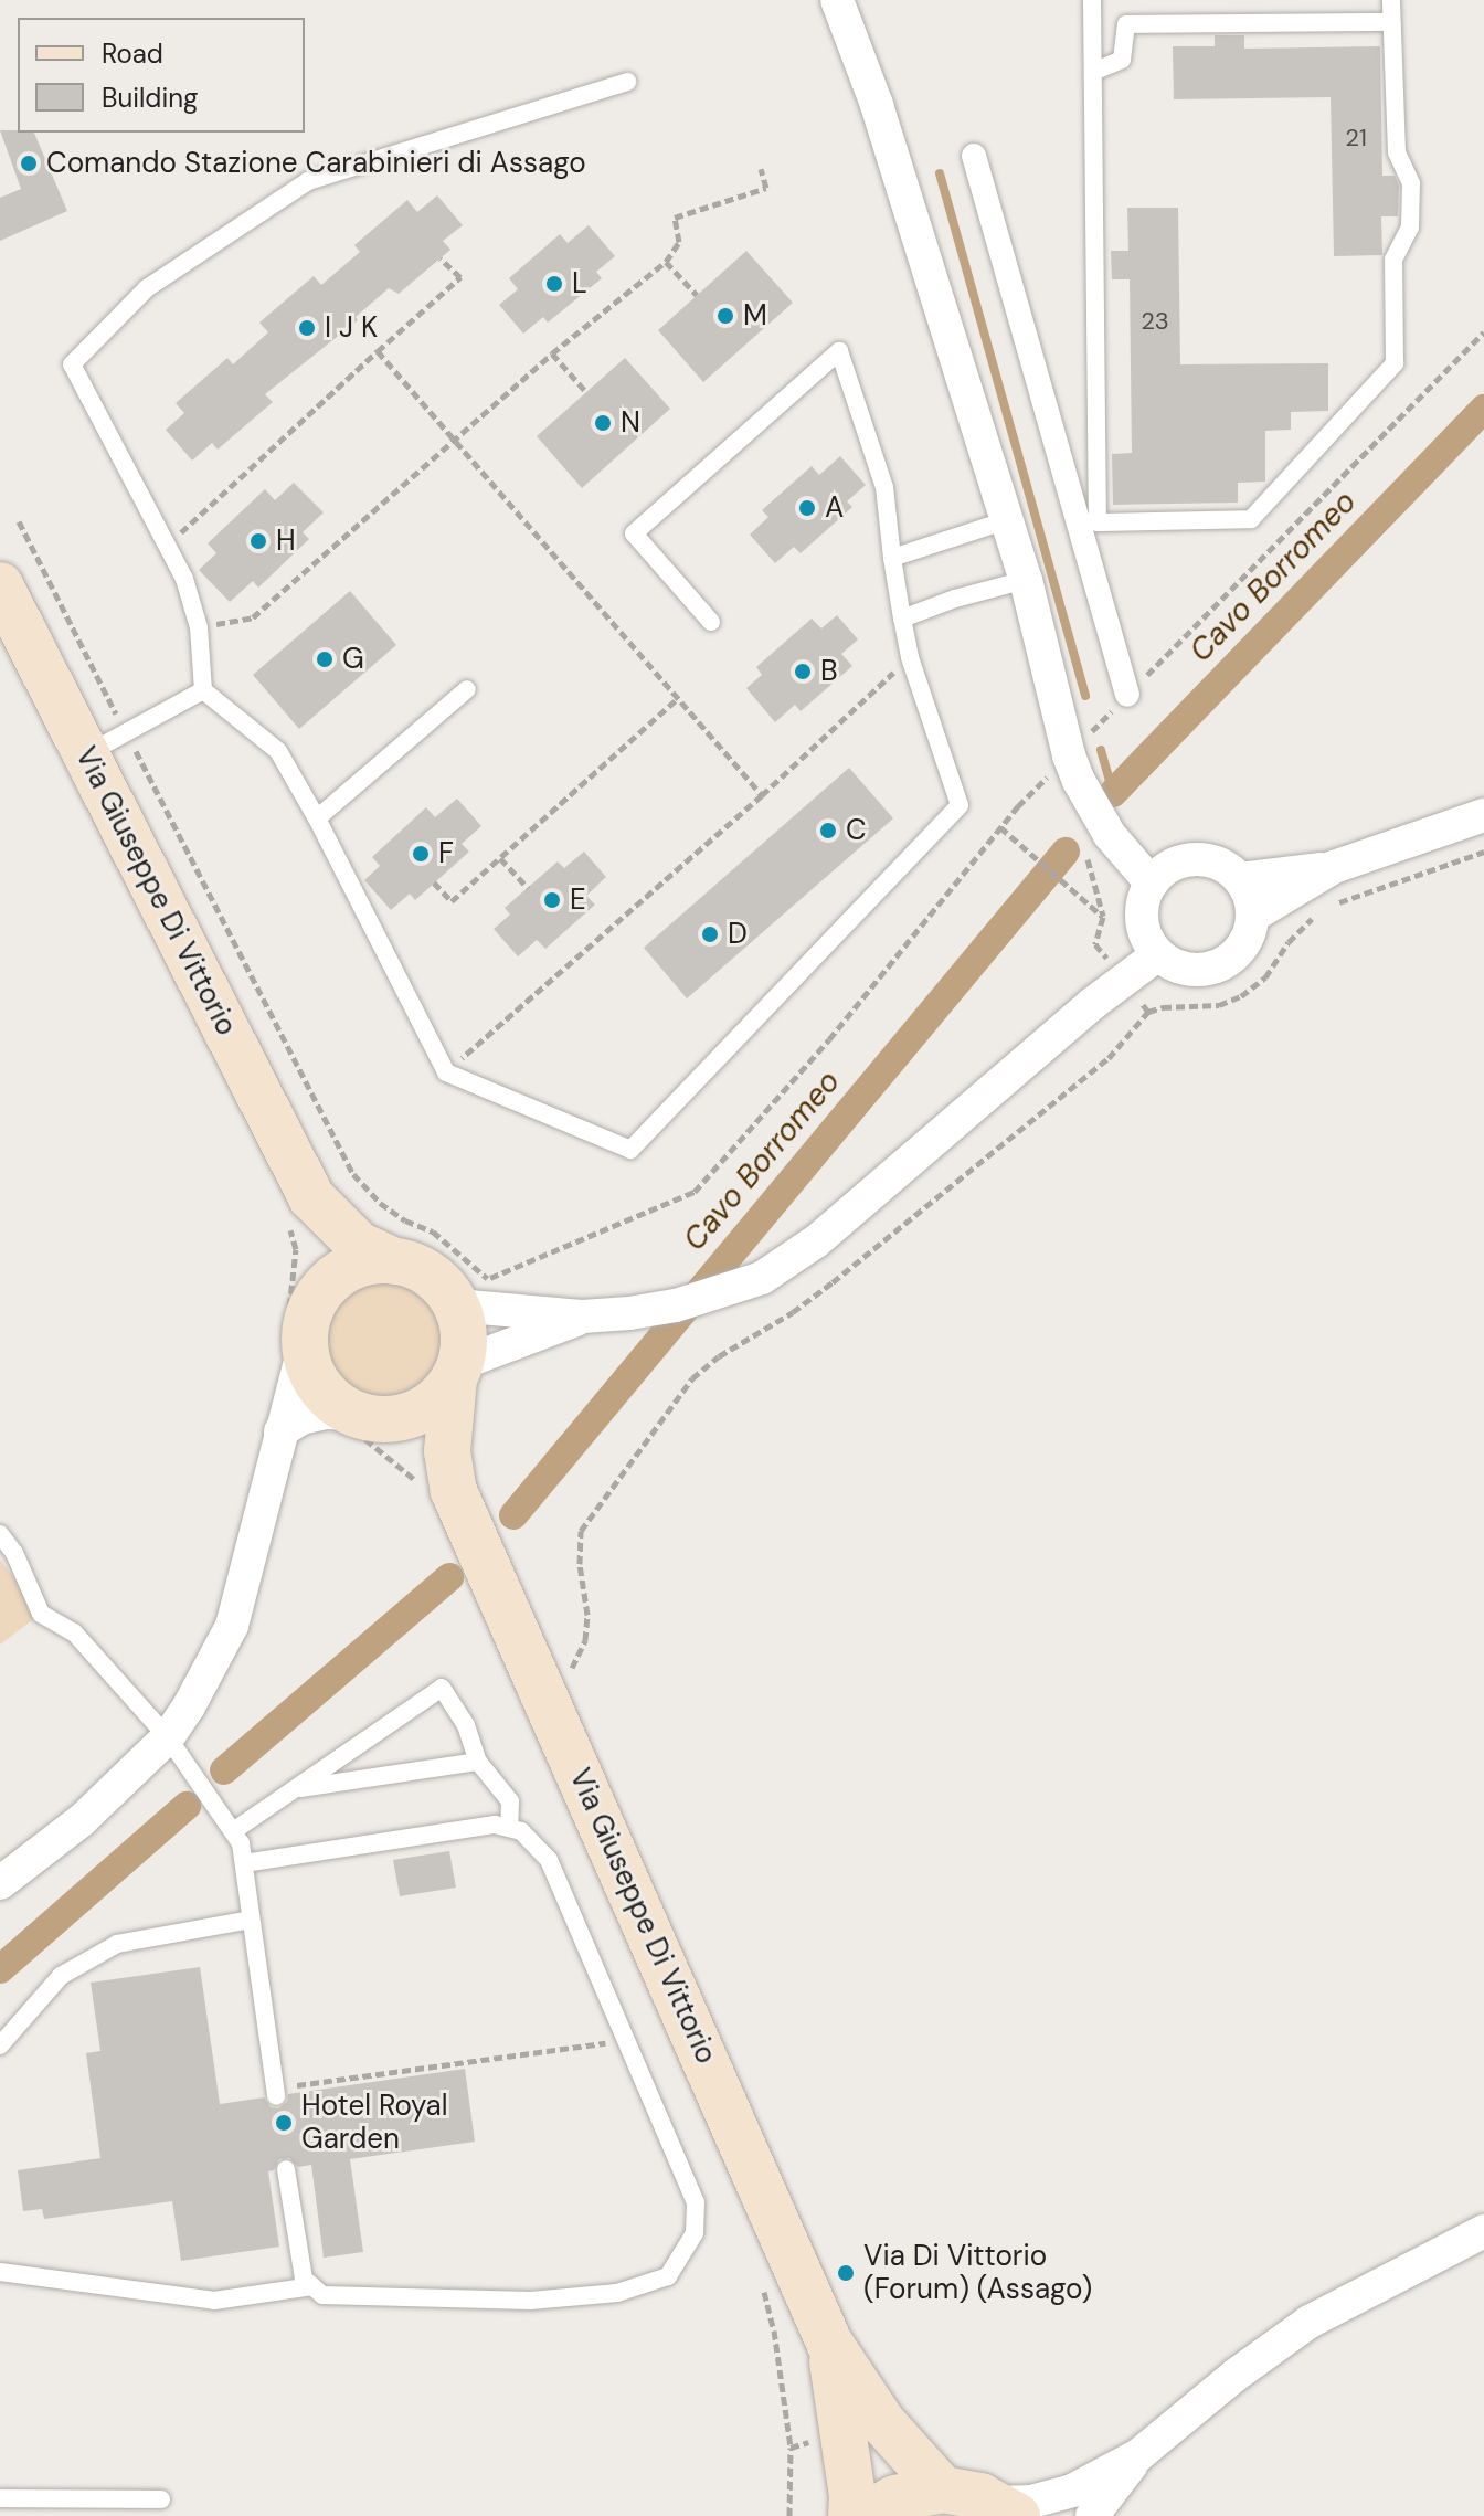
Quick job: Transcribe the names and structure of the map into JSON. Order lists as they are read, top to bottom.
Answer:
{
  "streets": {
    "main road": ["Via Giuseppe Di Vittorio"]
  },
  "water": ["Cavo Borromeo"],
  "places": [
    "Comando Stazione Carabinieri di Assago",
    "L",
    "M",
    "I J K",
    "N",
    "A",
    "H",
    "G",
    "B",
    "C",
    "F",
    "E",
    "D",
    "Hotel Royal Garden",
    "Via Di Vittorio (Forum) (Assago)"
  ],
  "house_numbers": ["21", "23"],
  "legend": ["Road", "Building"]
}
